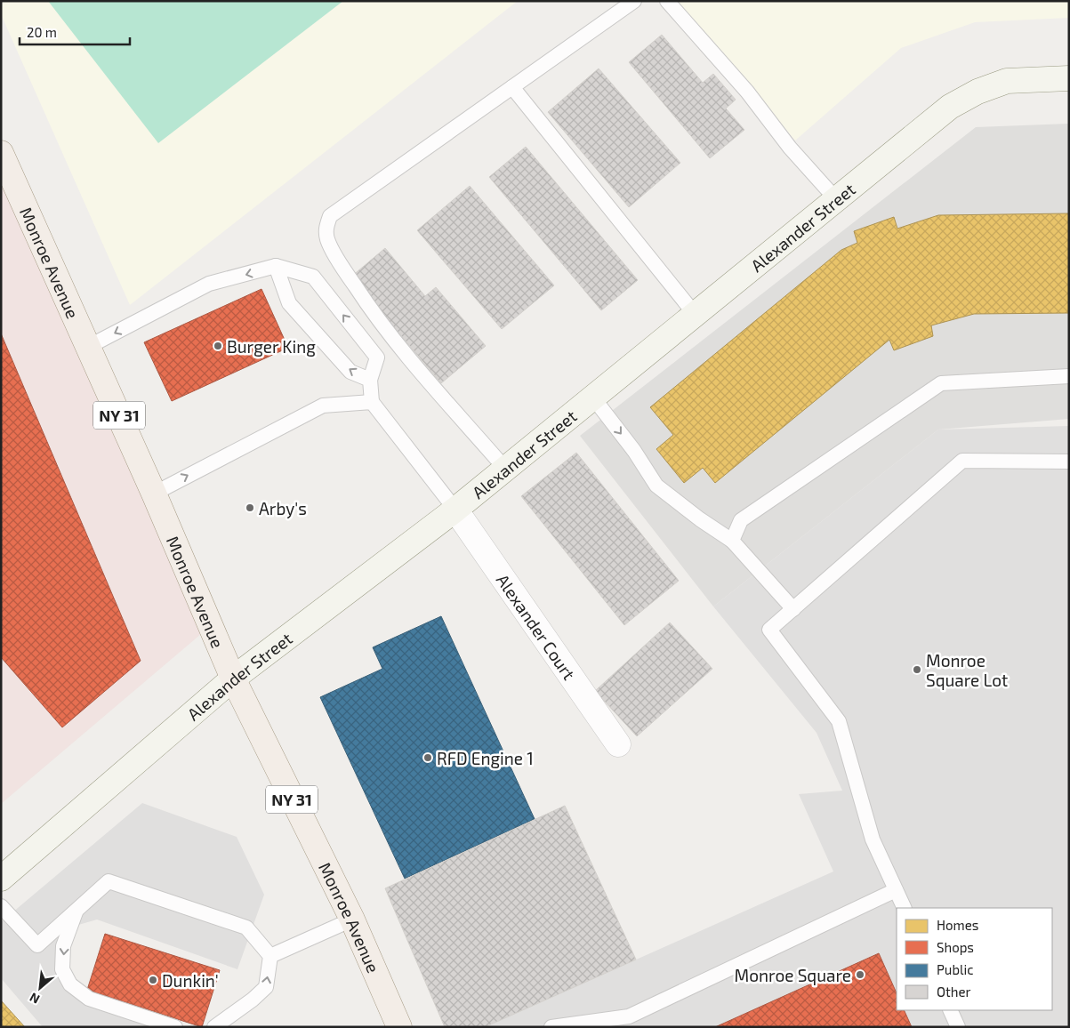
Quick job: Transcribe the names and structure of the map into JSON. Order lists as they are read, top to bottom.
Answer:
{
  "streets": {
    "main road": ["Monroe Avenue", "NY 31"],
    "street": ["Alexander Street", "Alexander Court"]
  },
  "crossings": [
    ["Alexander Street", "Monroe Avenue"],
    ["Alexander Street", "Alexander Court"]
  ],
  "places": [
    "Burger King",
    "Arby's",
    "Monroe Square Lot",
    "RFD Engine 1",
    "Monroe Square",
    "Dunkin'"
  ],
  "legend": [
    "Homes",
    "Shops",
    "Public",
    "Other"
  ],
  "scale_bar": "20 m",
  "north": "bottom left"
}
